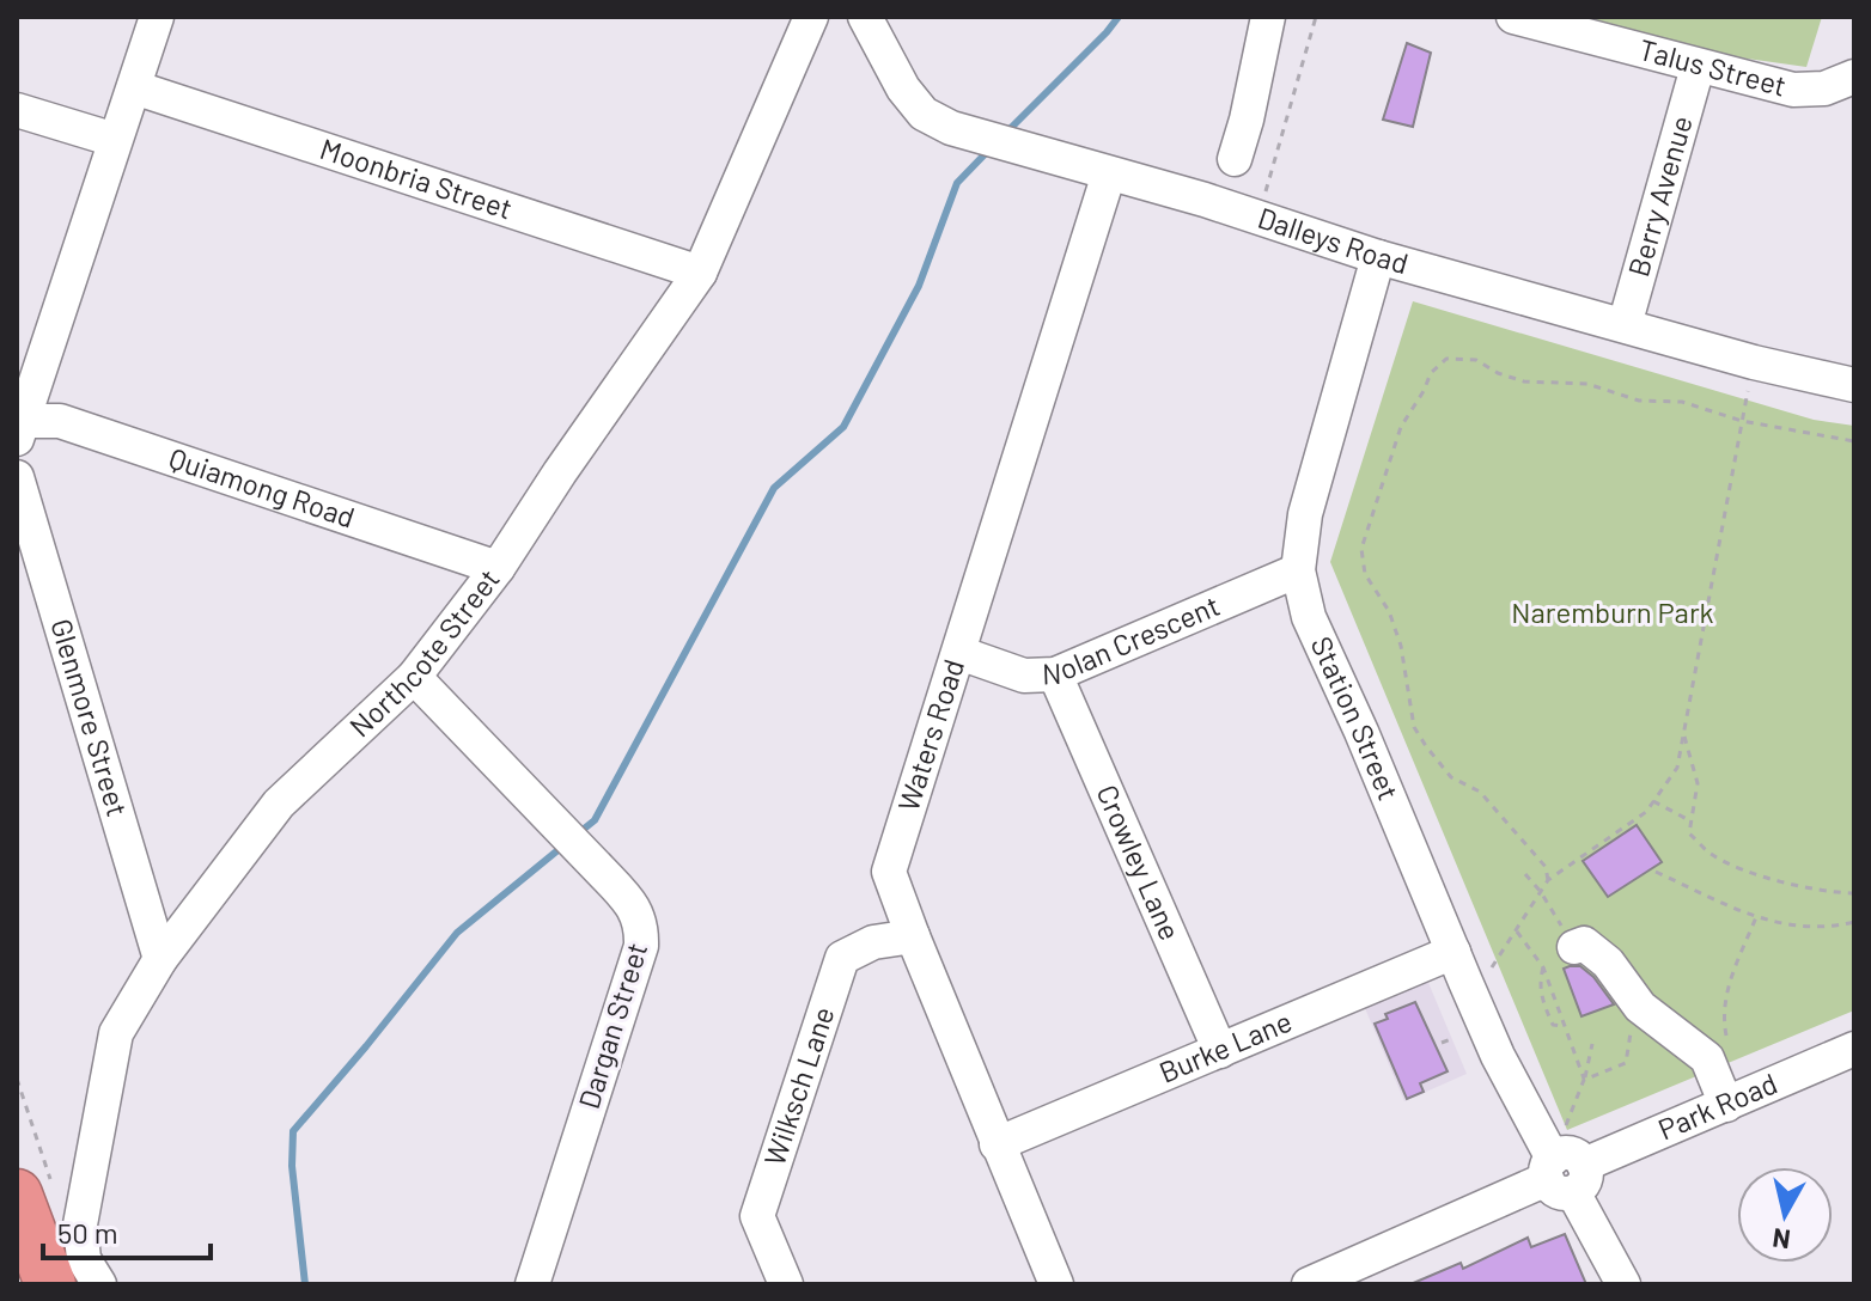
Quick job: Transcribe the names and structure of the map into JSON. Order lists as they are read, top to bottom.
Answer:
{
  "streets": {
    "street": [
      "Talus Street",
      "Moonbria Street",
      "Berry Avenue",
      "Dalleys Road",
      "Quiamong Road",
      "Nolan Crescent",
      "Northcote Street",
      "Glenmore Street",
      "Station Street",
      "Waters Road",
      "Crowley Lane",
      "Dargan Street",
      "Burke Lane",
      "Wilksch Lane",
      "Park Road"
    ]
  },
  "crossings": [
    ["Talus Street", "Berry Avenue"],
    ["Moonbria Street", "Northcote Street"],
    ["Berry Avenue", "Dalleys Road"],
    ["Dalleys Road", "Station Street"],
    ["Dalleys Road", "Waters Road"],
    ["Quiamong Road", "Northcote Street"],
    ["Nolan Crescent", "Station Street"],
    ["Nolan Crescent", "Waters Road"],
    ["Nolan Crescent", "Crowley Lane"],
    ["Northcote Street", "Glenmore Street"],
    ["Northcote Street", "Dargan Street"],
    ["Station Street", "Burke Lane"],
    ["Station Street", "Park Road"],
    ["Waters Road", "Burke Lane"],
    ["Waters Road", "Wilksch Lane"],
    ["Crowley Lane", "Burke Lane"]
  ],
  "parks": ["Naremburn Park"],
  "scale_bar": "50 m",
  "north": "bottom"
}
